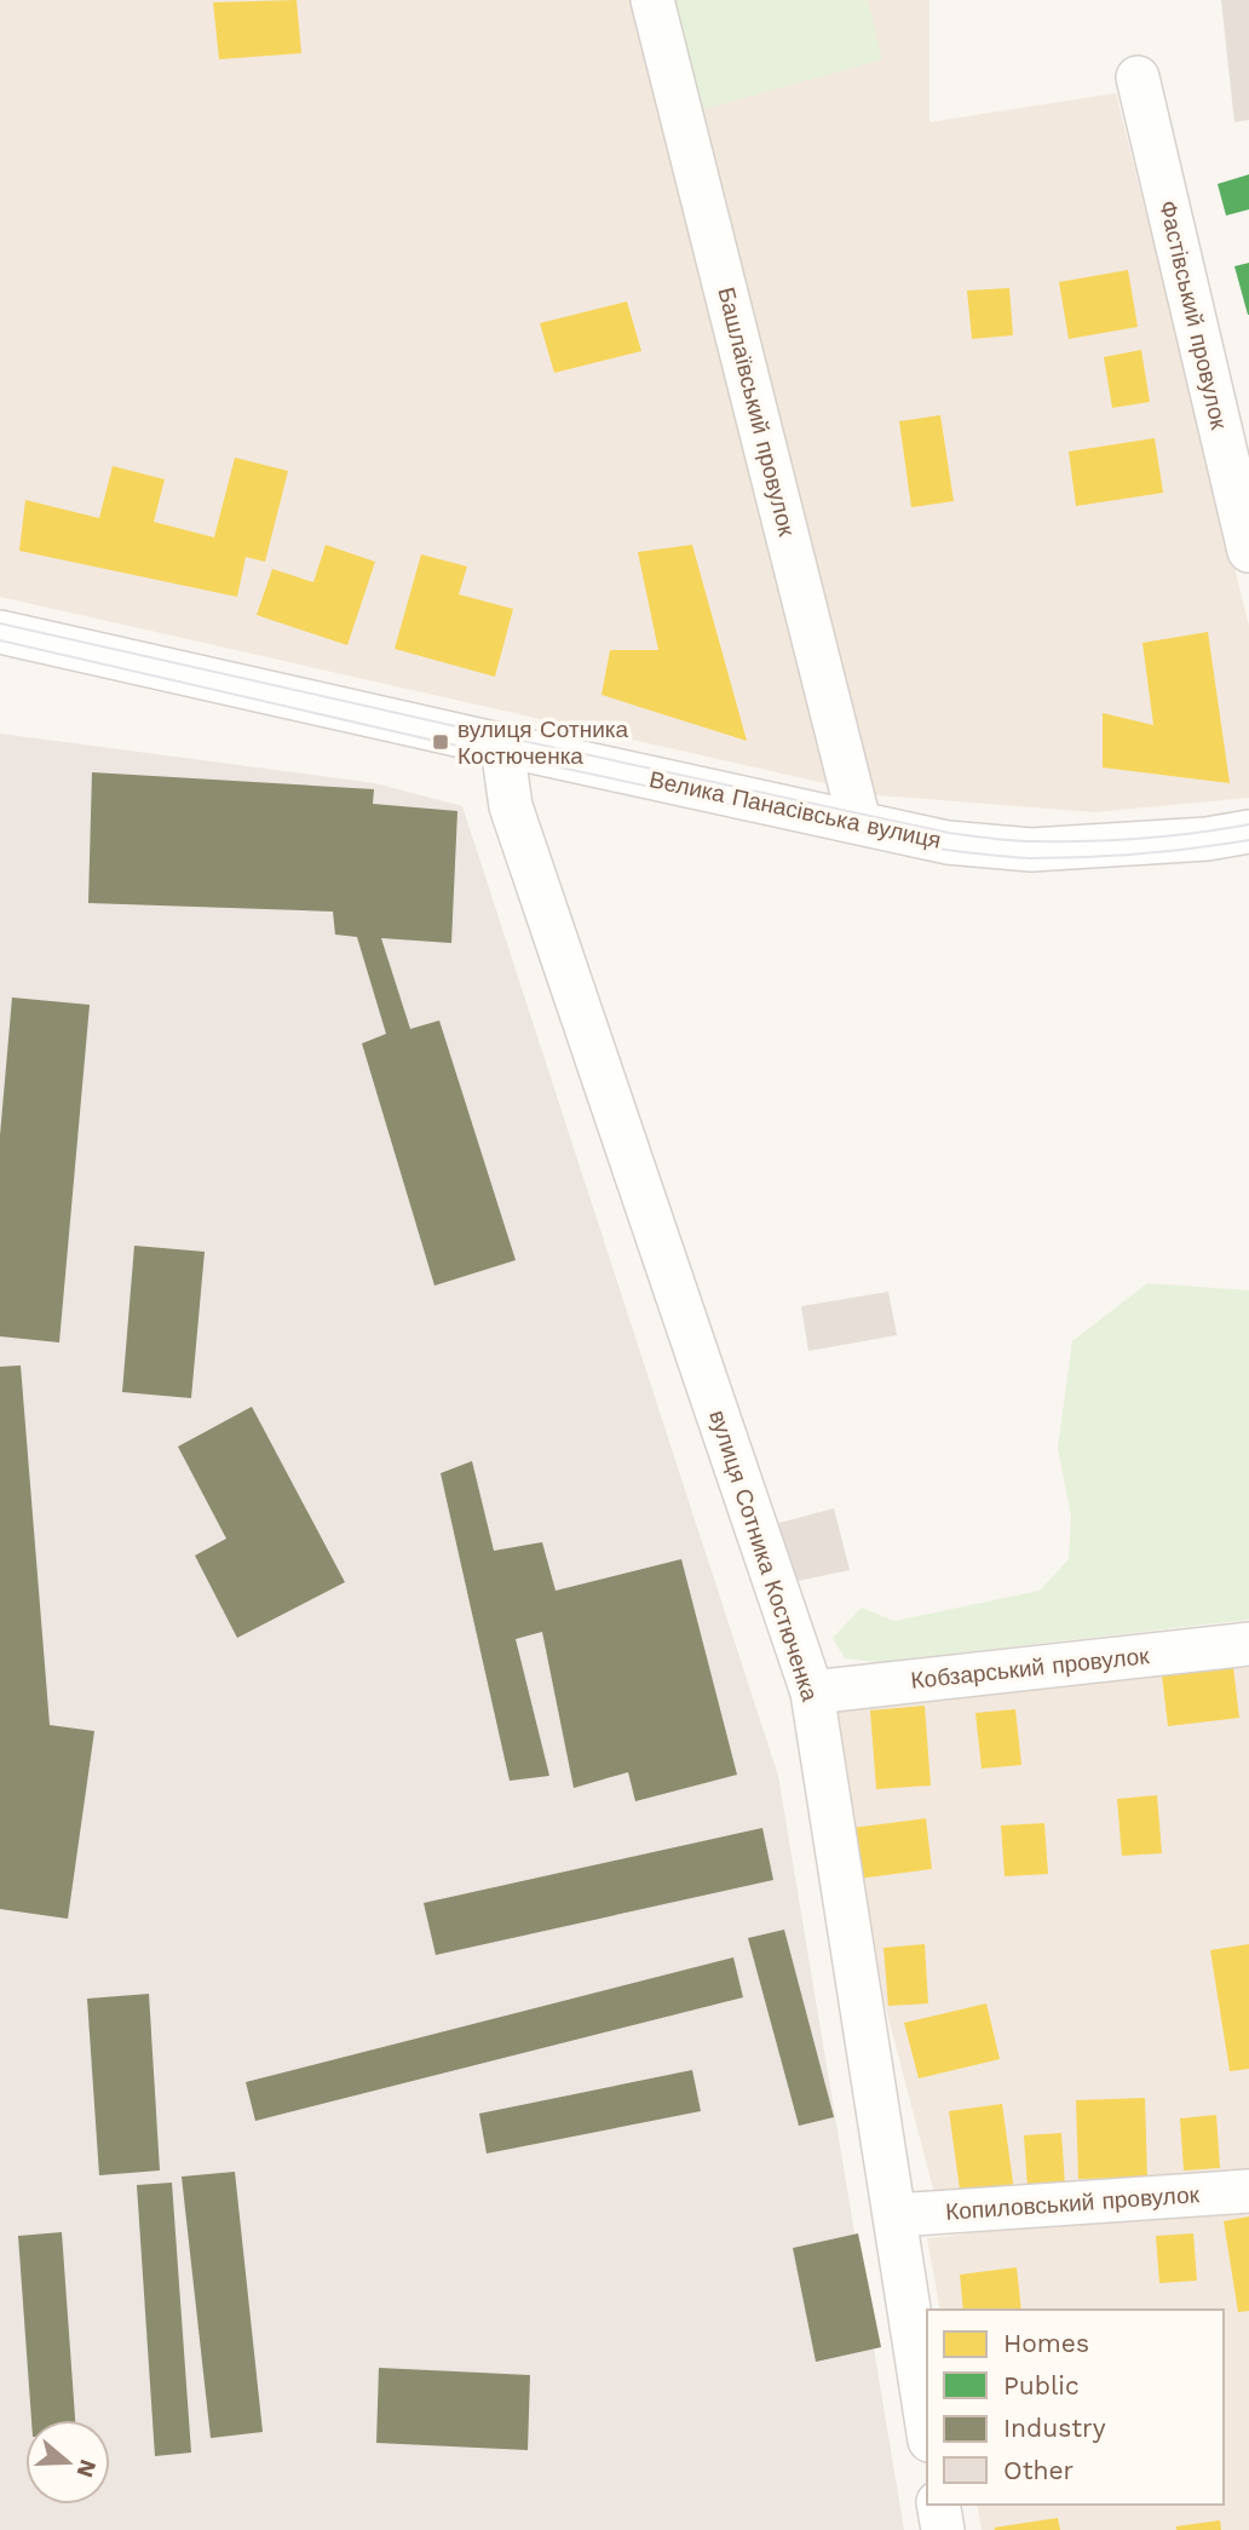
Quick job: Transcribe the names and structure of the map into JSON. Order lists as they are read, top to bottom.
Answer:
{
  "streets": {
    "street": [
      "Фастівський провулок",
      "Башлаївський провулок",
      "Велика Панасівська вулиця",
      "вулиця Сотника Костюченка",
      "Кобзарський провулок",
      "Копиловський провулок"
    ]
  },
  "crossings": [
    ["Башлаївський провулок", "Велика Панасівська вулиця"],
    ["Велика Панасівська вулиця", "вулиця Сотника Костюченка"],
    ["вулиця Сотника Костюченка", "Кобзарський провулок"],
    ["вулиця Сотника Костюченка", "Копиловський провулок"]
  ],
  "places": {
    "transit": ["вулиця Сотника Костюченка"]
  },
  "legend": [
    "Homes",
    "Public",
    "Industry",
    "Other"
  ],
  "north": "right"
}
